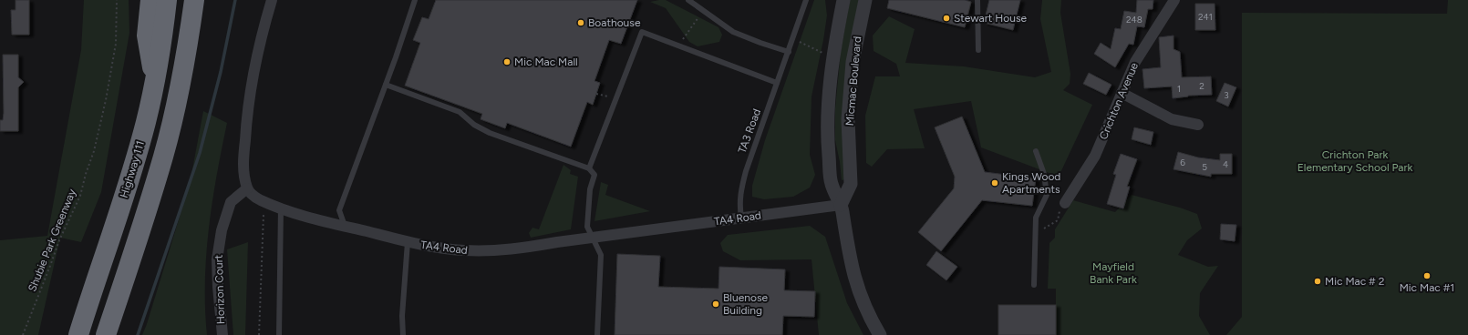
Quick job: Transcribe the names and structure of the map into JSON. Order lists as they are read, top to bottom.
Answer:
{
  "streets": {
    "highway": ["Highway 111"],
    "street": [
      "Micmac Boulevard",
      "Crichton Avenue",
      "TA4 Road",
      "Horizon Court"
    ],
    "lane": ["TA3 Road"],
    "path": ["Shubie Park Greenway"]
  },
  "crossings": [
    ["Micmac Boulevard", "TA4 Road"],
    ["TA3 Road", "TA4 Road"],
    ["TA4 Road", "Horizon Court"]
  ],
  "parks": ["Crichton Park Elementary School Park", "Mayfield Bank Park"],
  "places": [
    "Stewart House",
    "Boathouse",
    "Mic Mac Mall",
    "Kings Wood Apartments",
    "Mic Mac #1",
    "Mic Mac # 2",
    "Bluenose Building"
  ],
  "house_numbers": [
    "241",
    "248",
    "2",
    "1",
    "3",
    "6",
    "4",
    "5"
  ]
}
